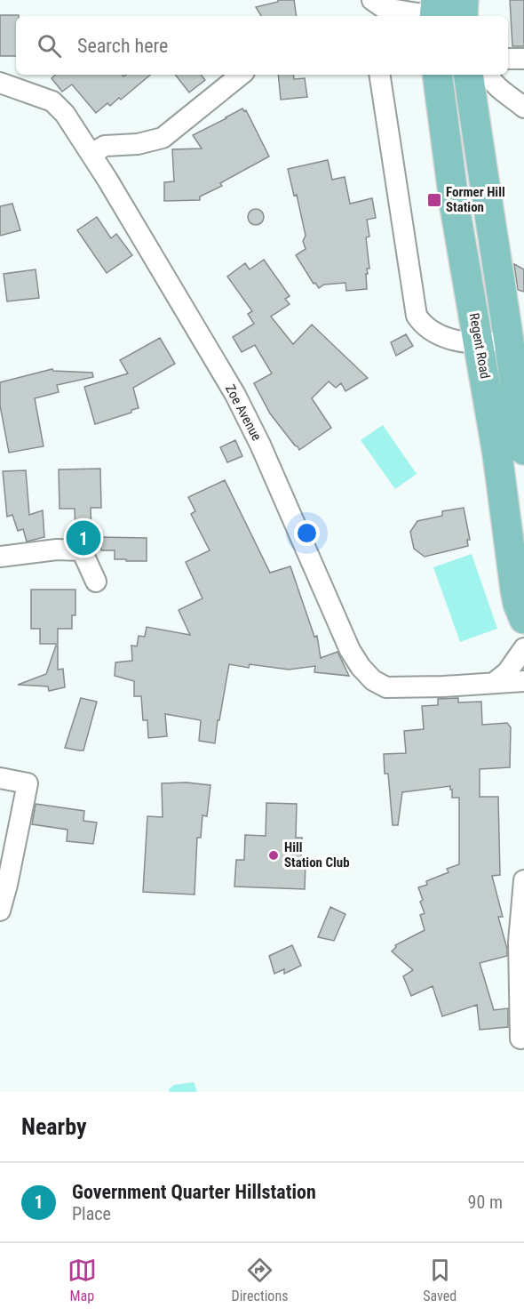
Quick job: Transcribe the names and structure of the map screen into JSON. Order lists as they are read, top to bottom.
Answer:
{
  "streets": {
    "main road": ["Regent Road"],
    "street": ["Zoe Avenue"]
  },
  "places": {
    "transit": ["Former Hill Station"],
    "other": ["Hill Station Club"]
  },
  "page": {
    "search": "Search here",
    "pins": "1",
    "heading": "Nearby",
    "list": [
      {
        "mark": "1",
        "name": "Government Quarter Hillstation",
        "note": "Place",
        "value": "90 m"
      }
    ],
    "nav": ["Map", "Directions", "Saved"]
  }
}
